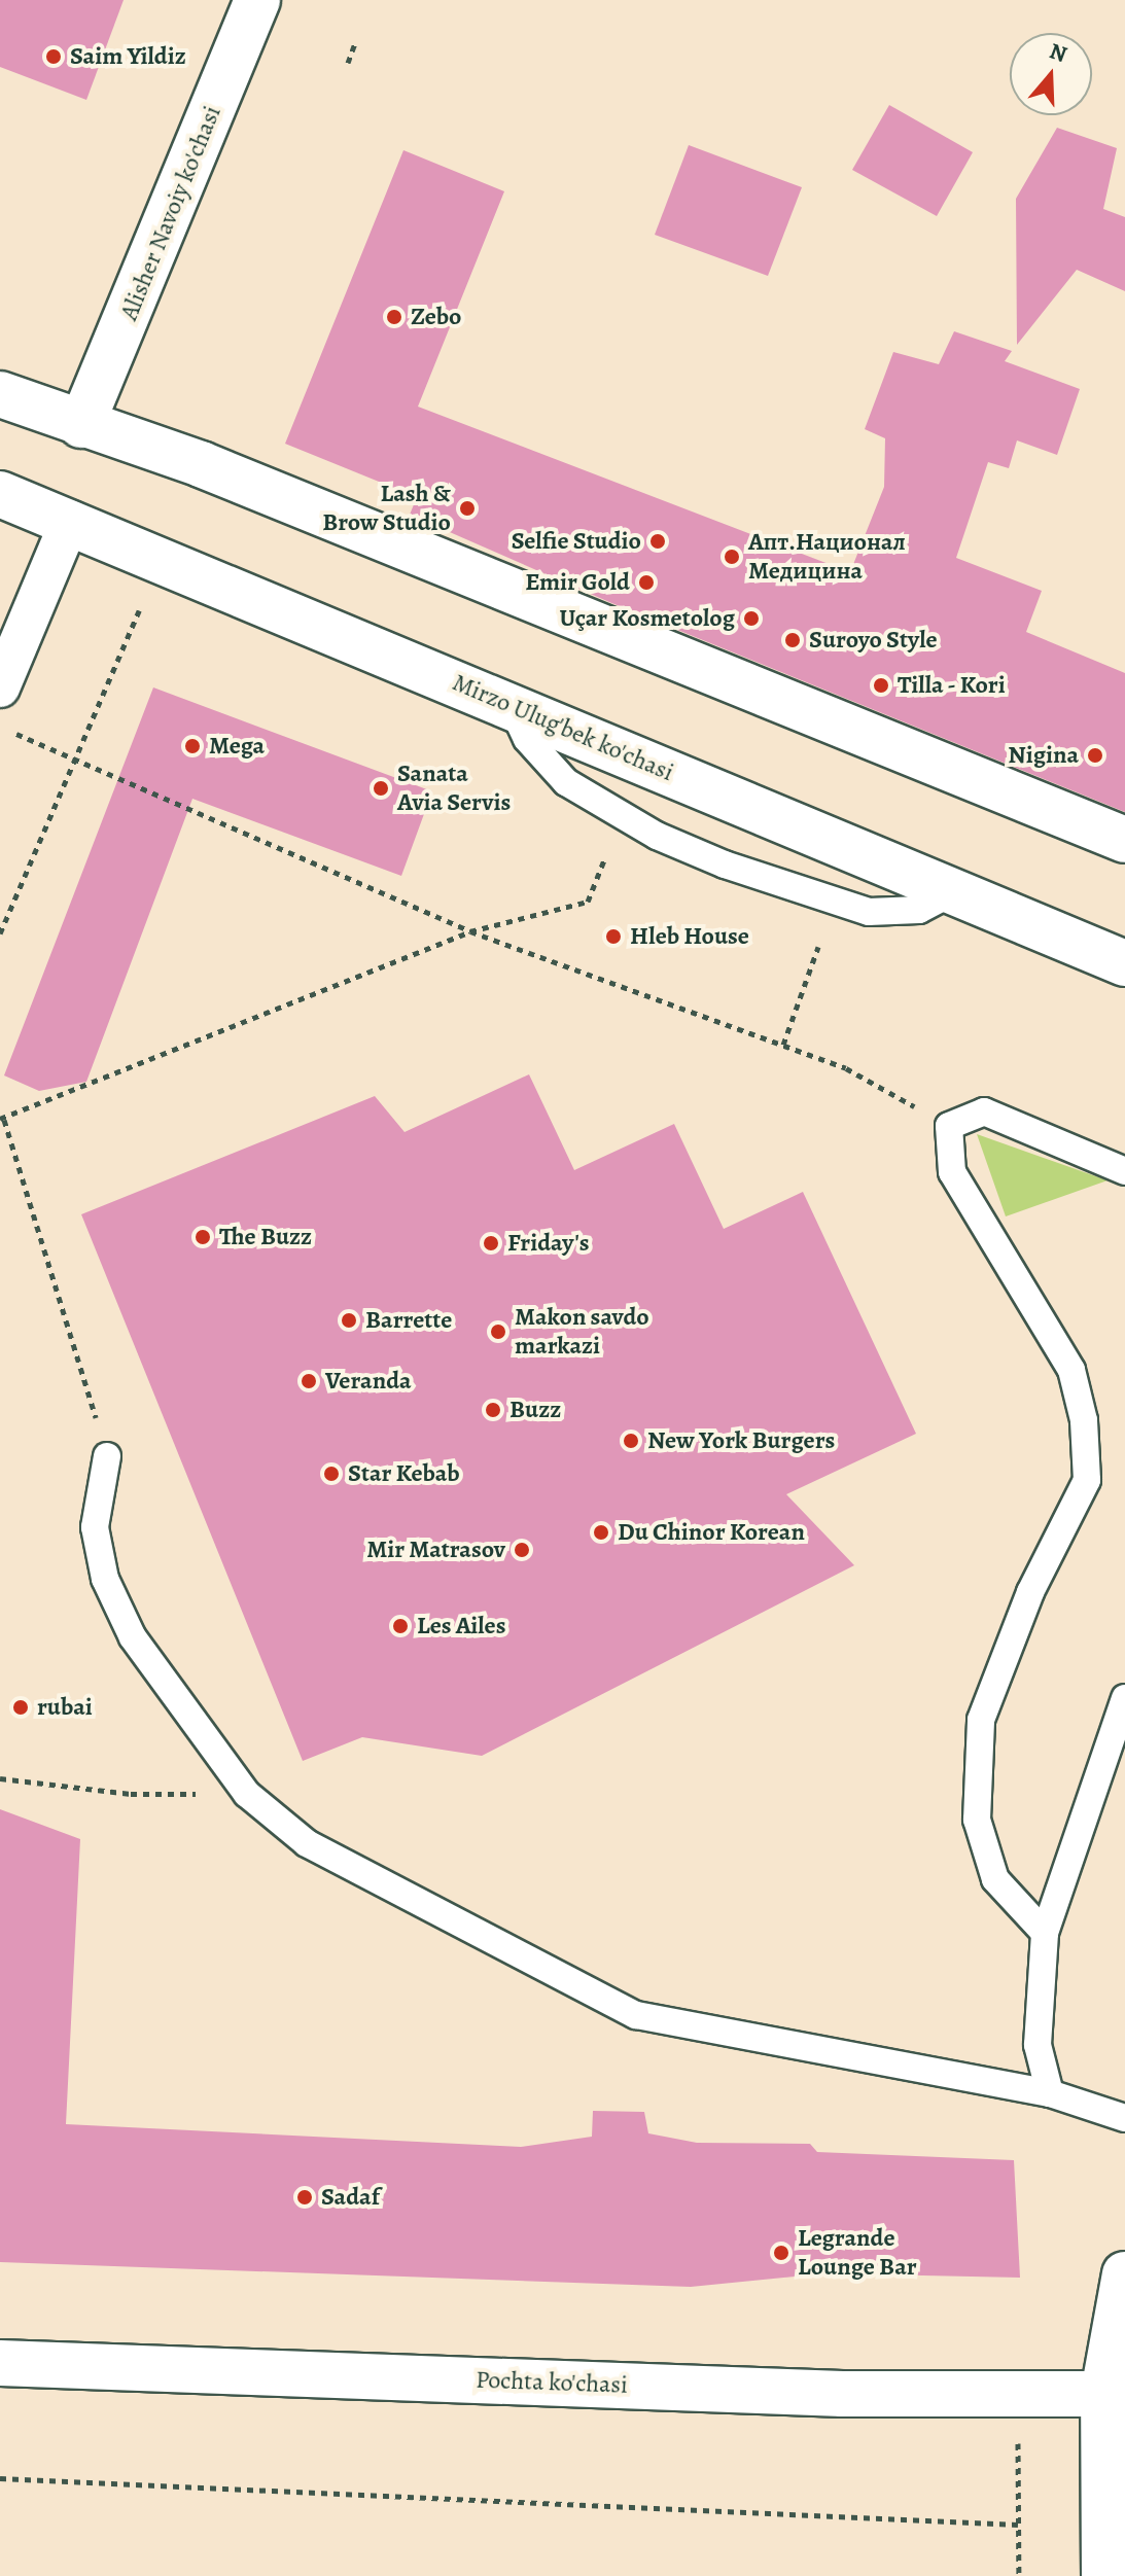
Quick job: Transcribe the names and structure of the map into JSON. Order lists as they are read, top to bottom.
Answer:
{
  "streets": {
    "main road": ["Alisher Navoiy ko'chasi", "Mirzo Ulug'bek ko'chasi", "Pochta ko'chasi"]
  },
  "places": [
    "Saim Yildiz",
    "Zebo",
    "Lash & Brow Studio",
    "Selfie Studio",
    "Апт.Национал Медицина",
    "Emir Gold",
    "Uçar Kosmetolog",
    "Suroyo Style",
    "Tilla - Kori",
    "Mega",
    "Nigina",
    "Sanata Avia Servis",
    "Hleb House",
    "The Buzz",
    "Friday's",
    "Barrette",
    "Makon savdo markazi",
    "Veranda",
    "Buzz",
    "New York Burgers",
    "Star Kebab",
    "Du Chinor Korean",
    "Mir Matrasov",
    "Les Ailes",
    "rubai",
    "Sadaf",
    "Legrande Lounge Bar"
  ],
  "north": "top"
}
